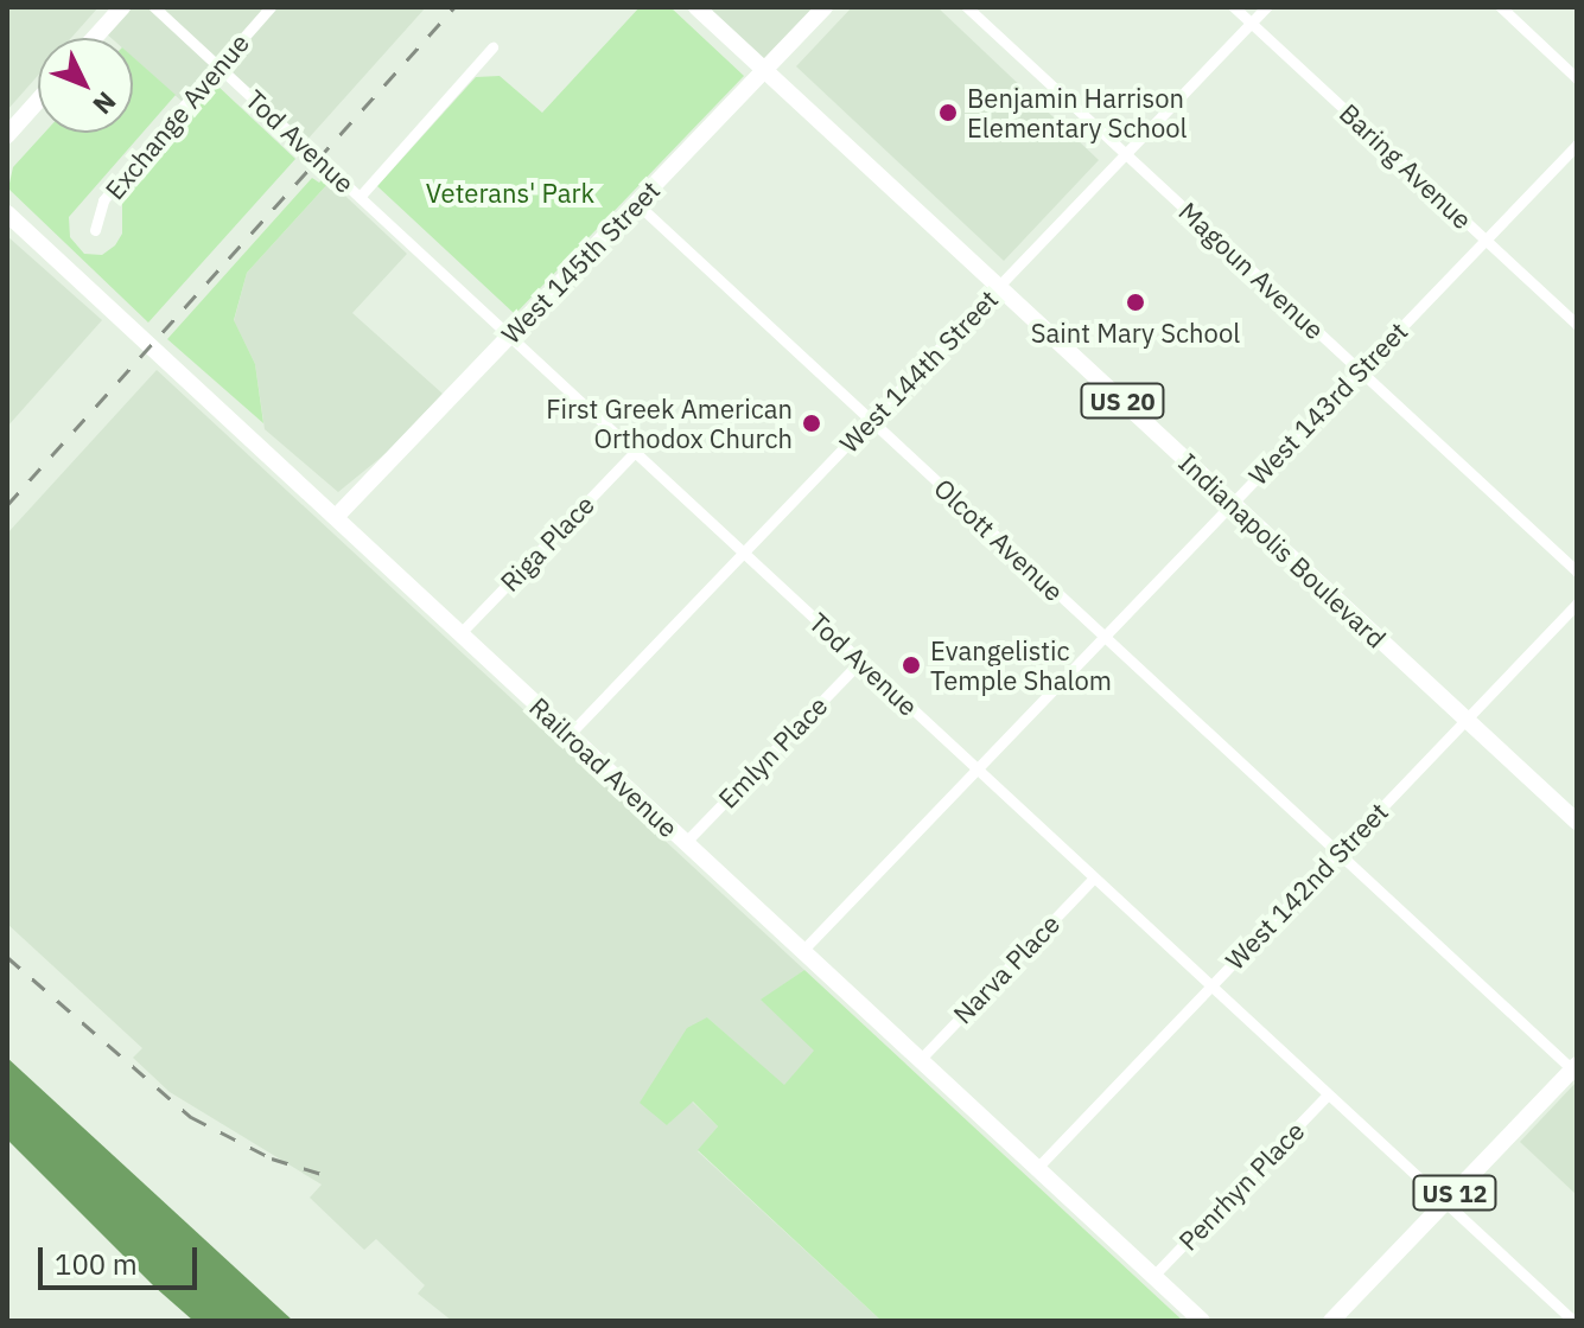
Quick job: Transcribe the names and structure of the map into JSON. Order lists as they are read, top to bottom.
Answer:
{
  "streets": {
    "street": [
      "Exchange Avenue",
      "Tod Avenue",
      "Baring Avenue",
      "West 145th Street",
      "Magoun Avenue",
      "West 144th Street",
      "US 20",
      "West 143rd Street",
      "Olcott Avenue",
      "Riga Place",
      "Indianapolis Boulevard",
      "Emlyn Place",
      "Railroad Avenue",
      "West 142nd Street",
      "Narva Place",
      "Penrhyn Place",
      "US 12"
    ]
  },
  "crossings": [
    ["Exchange Avenue", "Tod Avenue"],
    ["Tod Avenue", "West 145th Street"],
    ["Tod Avenue", "West 144th Street"],
    ["Tod Avenue", "West 143rd Street"],
    ["Tod Avenue", "Riga Place"],
    ["Tod Avenue", "Emlyn Place"],
    ["Tod Avenue", "West 142nd Street"],
    ["Tod Avenue", "Narva Place"],
    ["Tod Avenue", "Penrhyn Place"],
    ["Tod Avenue", "US 12"],
    ["Baring Avenue", "West 144th Street"],
    ["Baring Avenue", "West 143rd Street"],
    ["West 145th Street", "Olcott Avenue"],
    ["West 145th Street", "Indianapolis Boulevard"],
    ["West 145th Street", "Railroad Avenue"],
    ["Magoun Avenue", "West 144th Street"],
    ["Magoun Avenue", "West 143rd Street"],
    ["West 144th Street", "Olcott Avenue"],
    ["West 144th Street", "Indianapolis Boulevard"],
    ["West 144th Street", "Railroad Avenue"],
    ["West 143rd Street", "Olcott Avenue"],
    ["West 143rd Street", "Indianapolis Boulevard"],
    ["West 143rd Street", "Railroad Avenue"],
    ["Olcott Avenue", "West 142nd Street"],
    ["Olcott Avenue", "US 12"],
    ["Riga Place", "Railroad Avenue"],
    ["Indianapolis Boulevard", "West 142nd Street"],
    ["Emlyn Place", "Railroad Avenue"],
    ["Railroad Avenue", "West 142nd Street"],
    ["Railroad Avenue", "Narva Place"],
    ["Railroad Avenue", "Penrhyn Place"]
  ],
  "parks": ["Veterans' Park"],
  "places": [
    "Benjamin Harrison Elementary School",
    "Saint Mary School",
    "First Greek American Orthodox Church",
    "Evangelistic Temple Shalom"
  ],
  "scale_bar": "100 m",
  "north": "bottom right"
}
